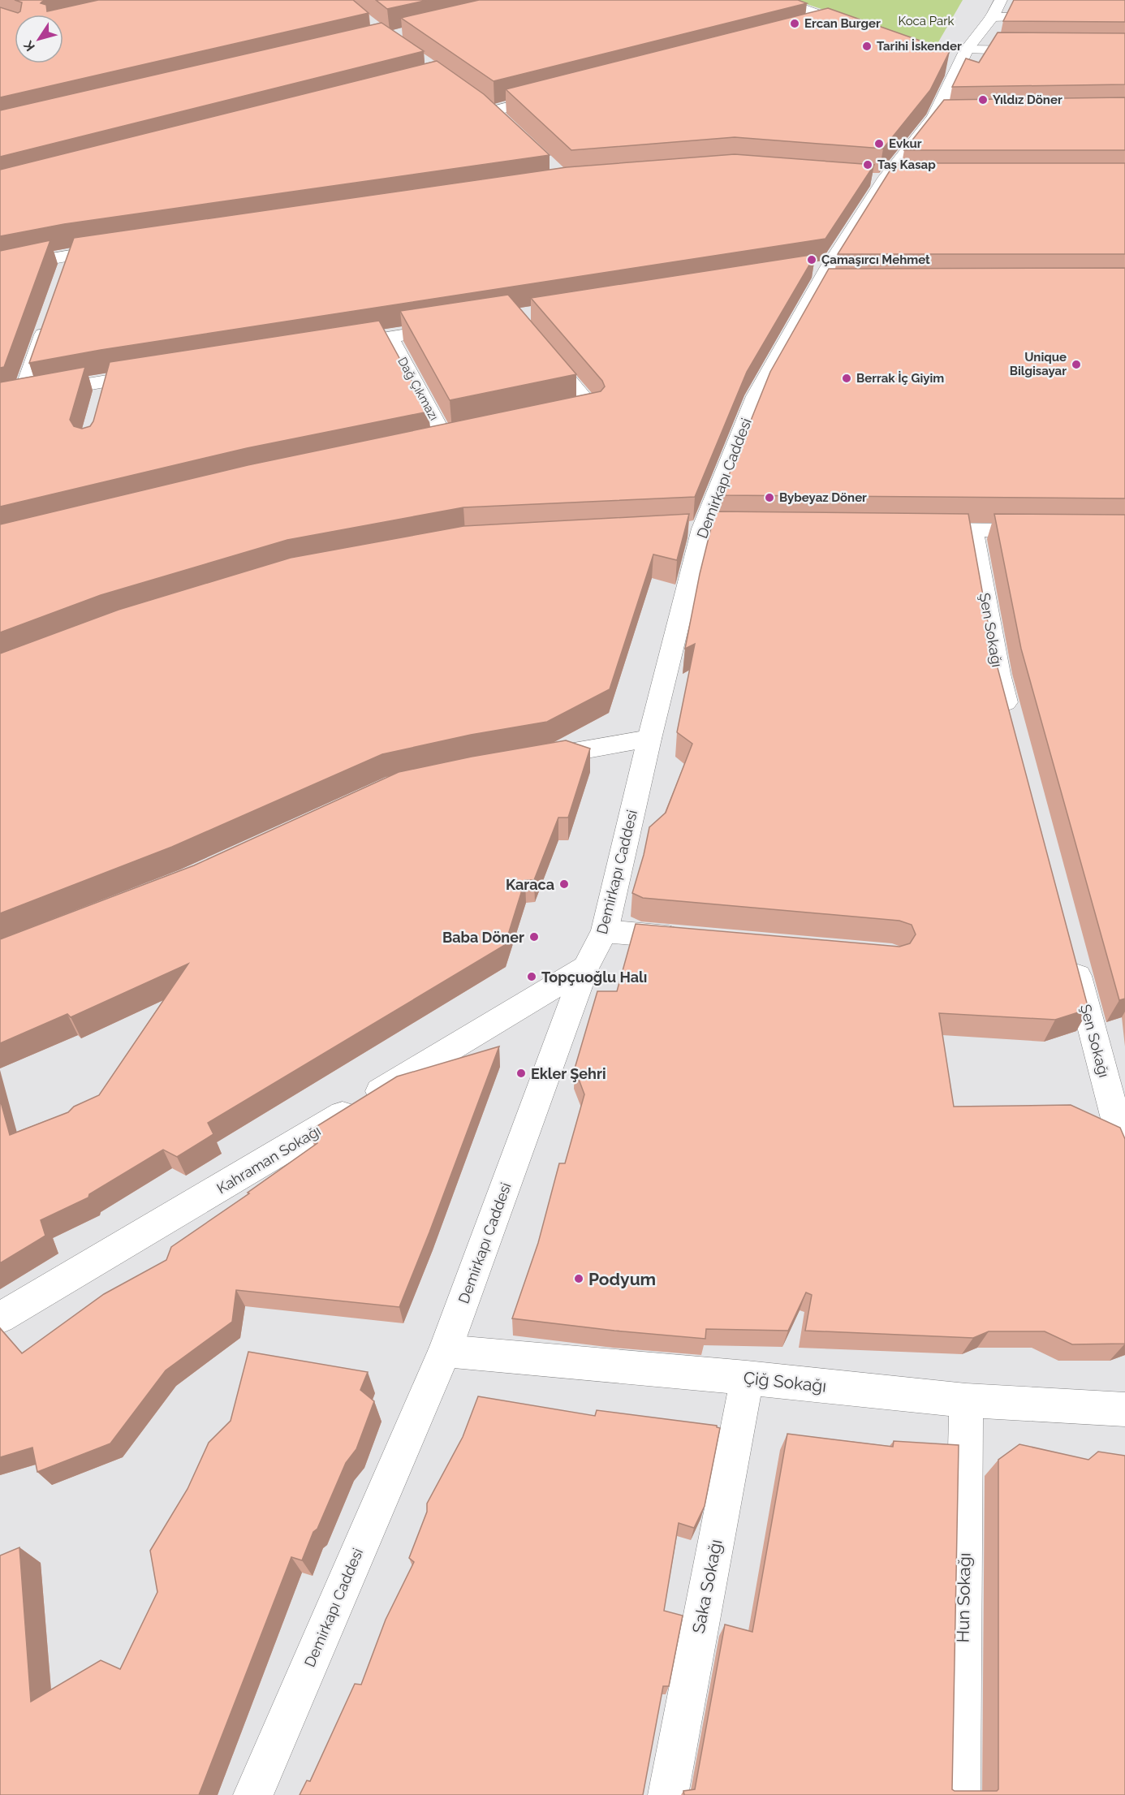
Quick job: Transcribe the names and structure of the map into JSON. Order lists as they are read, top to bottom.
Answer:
{
  "streets": {
    "street": [
      "Dağ Çıkmazı",
      "Demirkapı Caddesi",
      "Şen Sokağı",
      "Kahraman Sokağı",
      "Çiğ Sokağı",
      "Saka Sokağı",
      "Hun Sokağı"
    ]
  },
  "crossings": [
    ["Demirkapı Caddesi", "Kahraman Sokağı"],
    ["Demirkapı Caddesi", "Çiğ Sokağı"],
    ["Çiğ Sokağı", "Saka Sokağı"],
    ["Çiğ Sokağı", "Hun Sokağı"]
  ],
  "parks": ["Koca Park"],
  "places": [
    "Ercan Burger",
    "Tarihi İskender",
    "Yıldız Döner",
    "Evkur",
    "Taş Kasap",
    "Çamaşırcı Mehmet",
    "Unique Bilgisayar",
    "Berrak İç Giyim",
    "Bybeyaz Döner",
    "Karaca",
    "Baba Döner",
    "Topçuoğlu Halı",
    "Ekler Şehri",
    "Podyum"
  ],
  "north": "bottom left"
}
